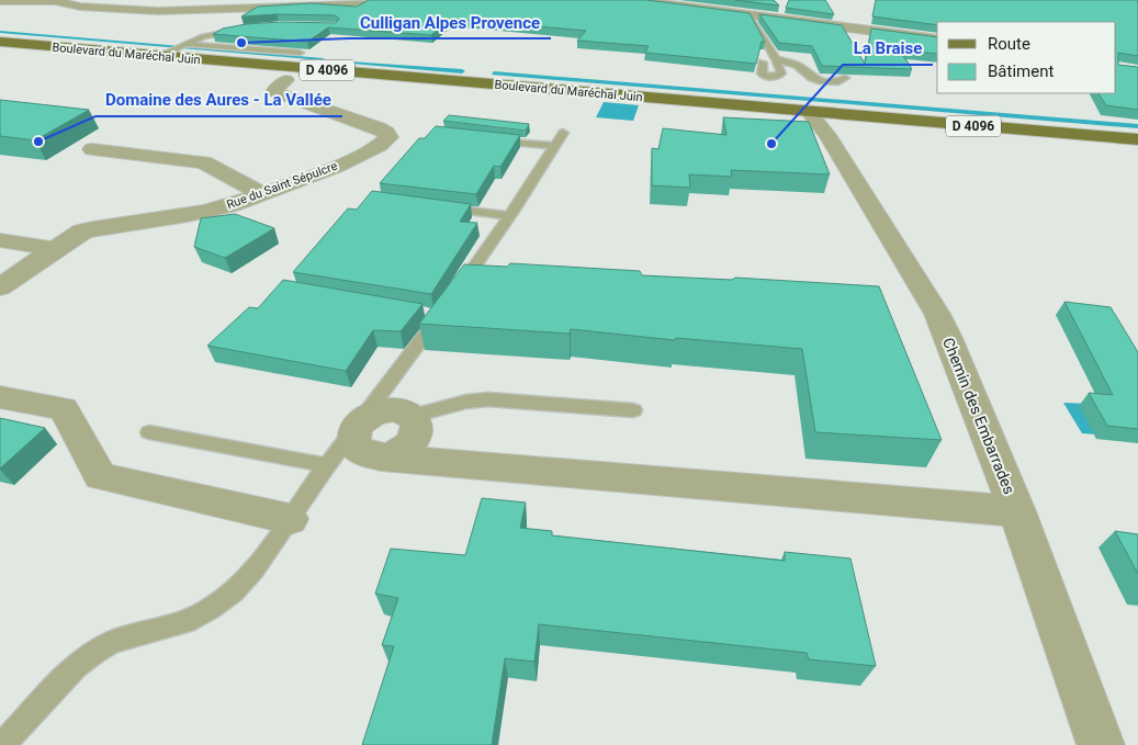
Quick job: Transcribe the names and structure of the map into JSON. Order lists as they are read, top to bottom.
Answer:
{
  "streets": {
    "main road": ["Boulevard du Maréchal Juin", "D 4096"],
    "street": ["Rue du Saint Sépulcre", "Chemin des Embarrades"]
  },
  "crossings": [
    ["Boulevard du Maréchal Juin", "Chemin des Embarrades"]
  ],
  "places": ["Culligan Alpes Provence", "Domaine des Aures - La Vallée", "La Braise"],
  "legend": ["Route", "Bâtiment"]
}
